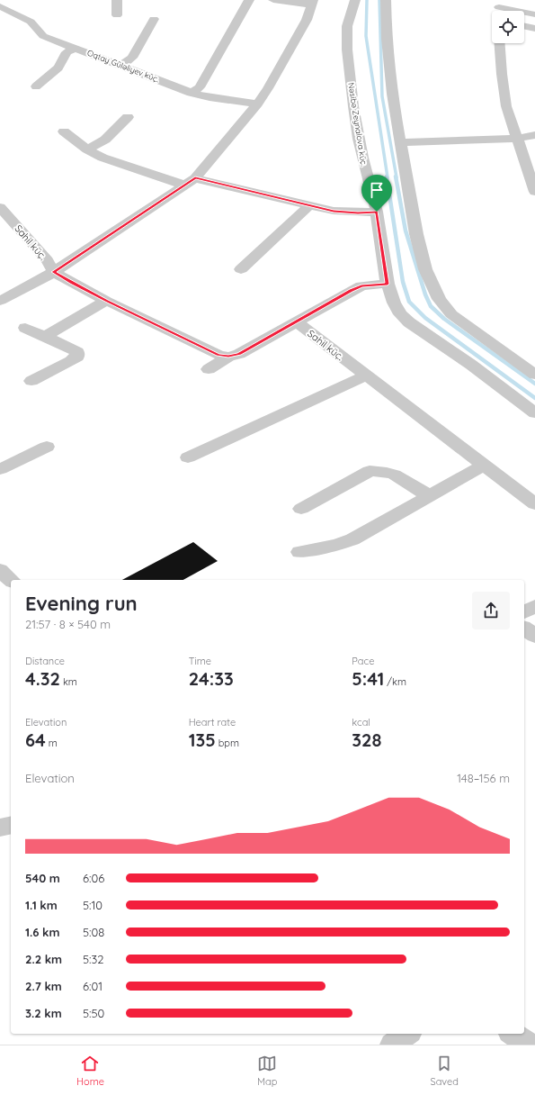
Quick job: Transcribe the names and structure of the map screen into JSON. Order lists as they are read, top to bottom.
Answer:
{
  "streets": {
    "street": ["Oqtay Güləliyev küç.", "Nəsibə Zeynalova küç.", "Sahil küç."]
  },
  "page": {
    "heading": ["Evening run", "21:57 · 8 × 540 m"],
    "stats": [
      ["Distance", "4.32 km"],
      ["Time", "24:33"],
      ["Pace", "5:41 /km"],
      ["Elevation", "64 m"],
      ["Heart rate", "135 bpm"],
      ["kcal", "328"]
    ],
    "chart": ["Elevation", "148–156 m"],
    "list": [
      {
        "name": "540 m",
        "note": "6:06"
      },
      {
        "name": "1.1 km",
        "note": "5:10"
      },
      {
        "name": "1.6 km",
        "note": "5:08"
      },
      {
        "name": "2.2 km",
        "note": "5:32"
      },
      {
        "name": "2.7 km",
        "note": "6:01"
      },
      {
        "name": "3.2 km",
        "note": "5:50"
      }
    ],
    "tabs": ["Home", "Map", "Saved"]
  }
}
